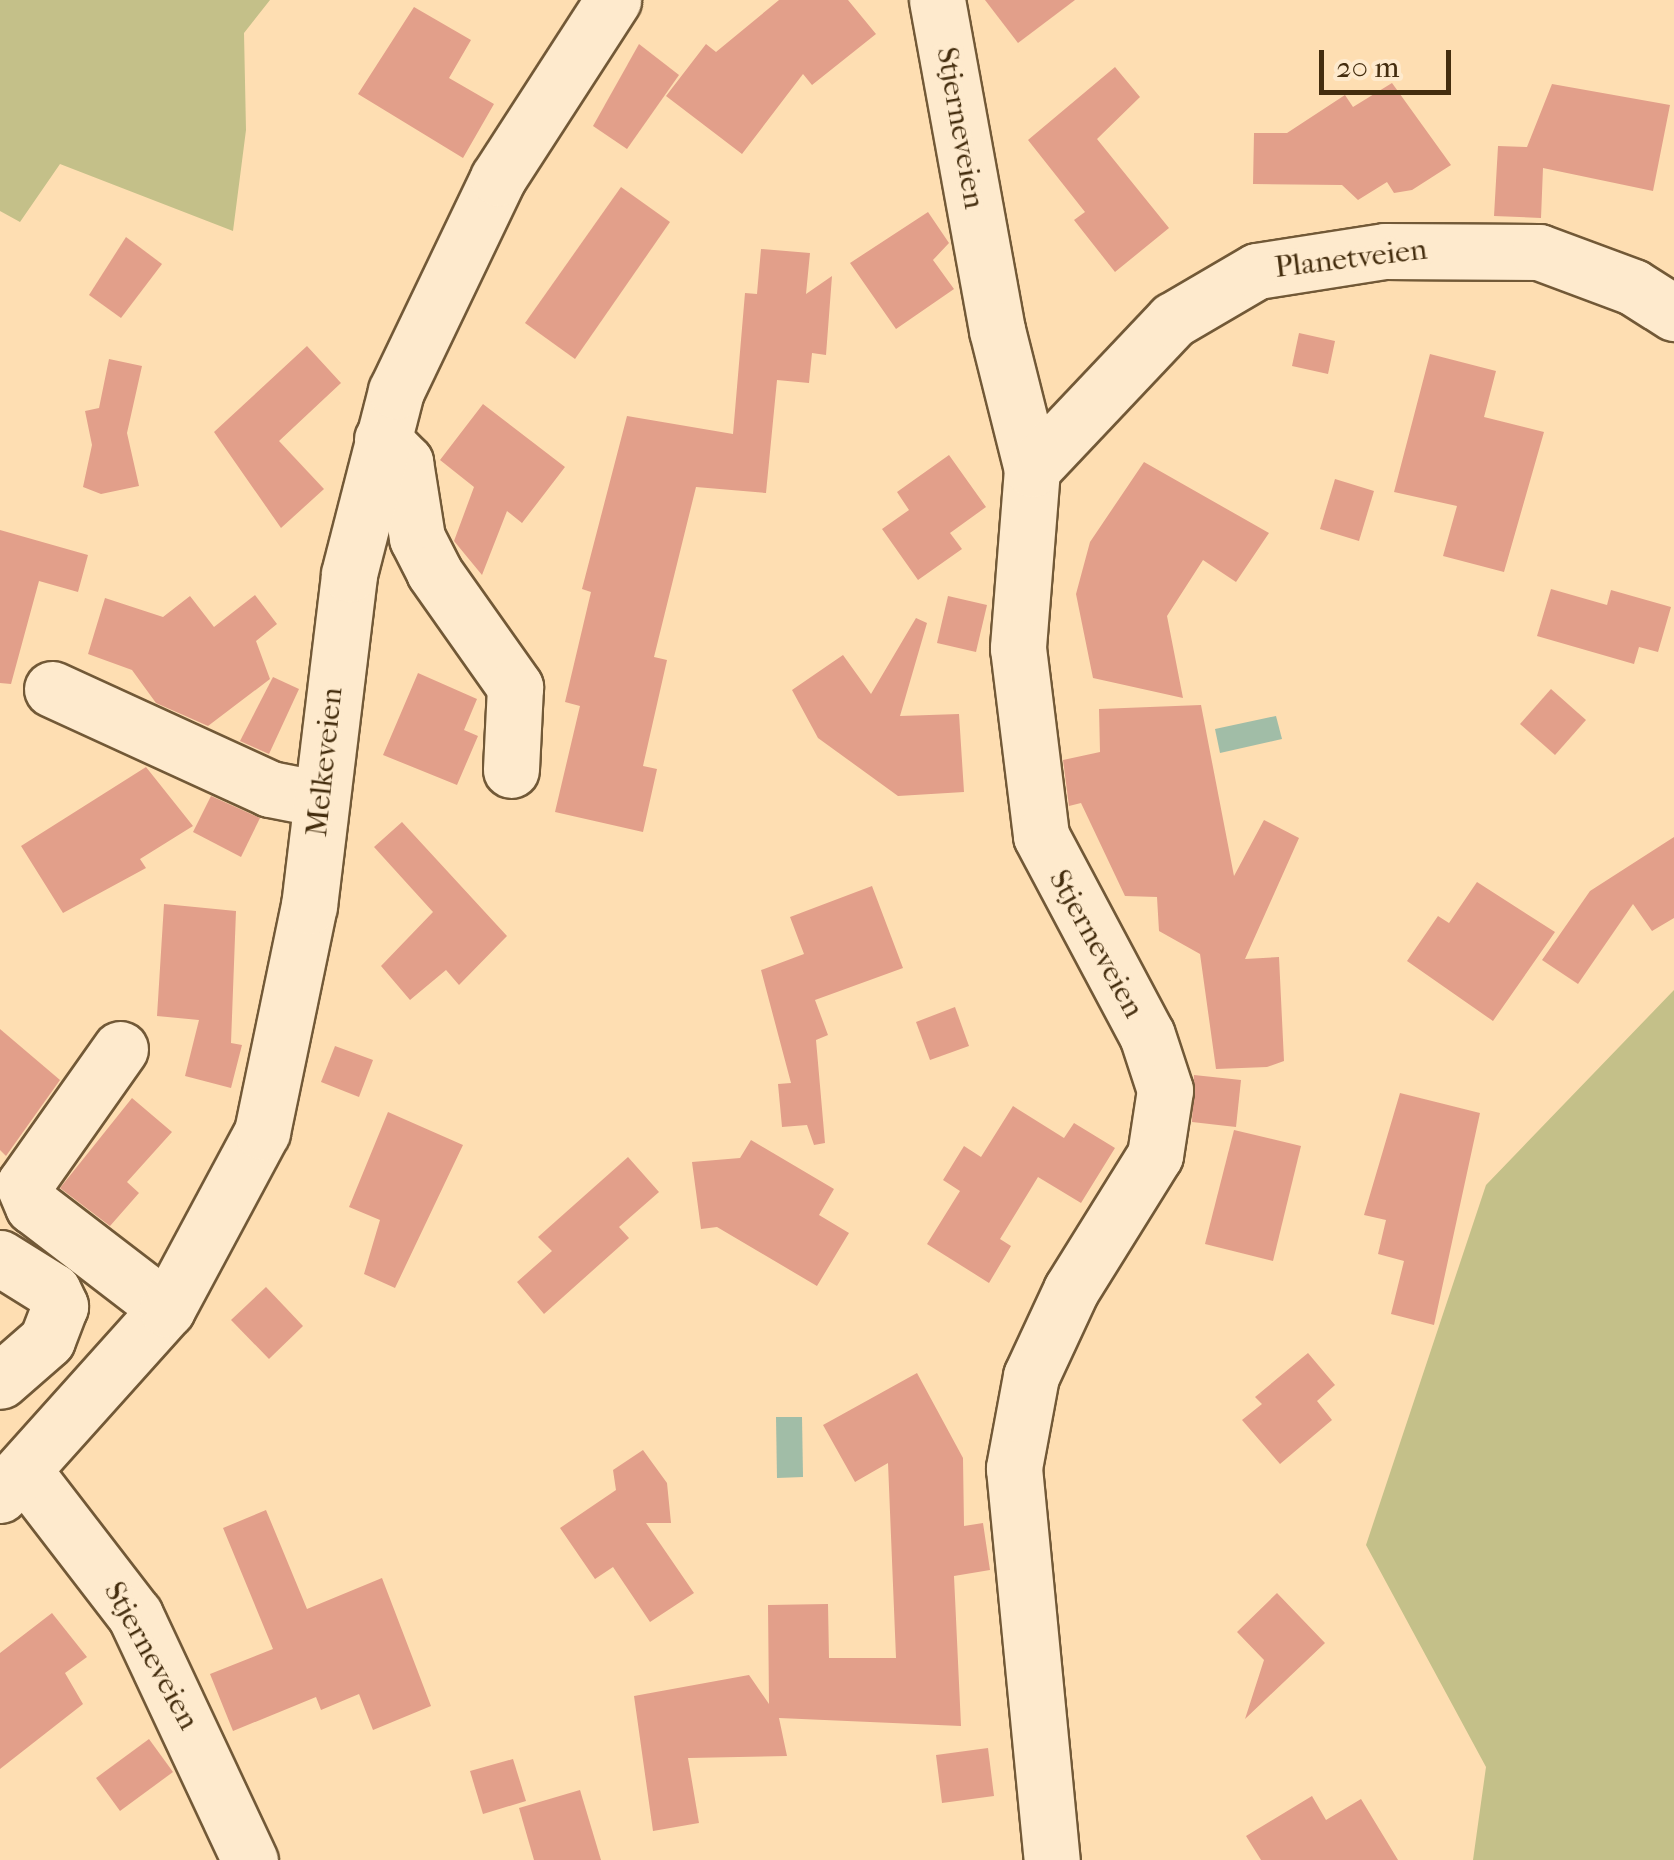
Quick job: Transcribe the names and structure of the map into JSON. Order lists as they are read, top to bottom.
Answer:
{
  "streets": {
    "street": ["Stjerneveien", "Planetveien", "Melkeveien"]
  },
  "crossings": [
    ["Stjerneveien", "Planetveien"],
    ["Stjerneveien", "Melkeveien"]
  ],
  "scale_bar": "20 m"
}
